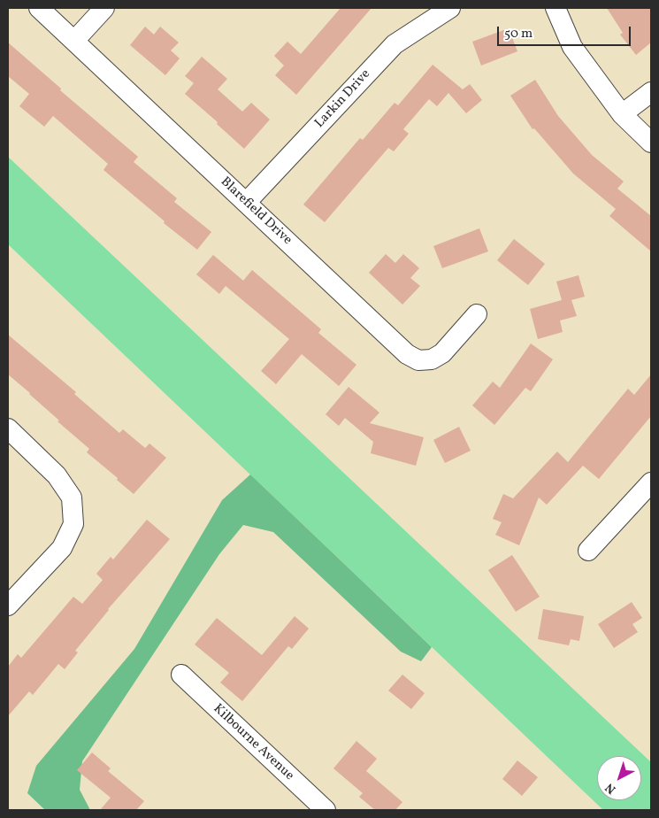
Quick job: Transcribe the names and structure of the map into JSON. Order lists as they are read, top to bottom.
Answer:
{
  "streets": {
    "street": ["Larkin Drive", "Blarefield Drive", "Kilbourne Avenue"]
  },
  "crossings": [
    ["Larkin Drive", "Blarefield Drive"]
  ],
  "scale_bar": "50 m",
  "north": "bottom left"
}
